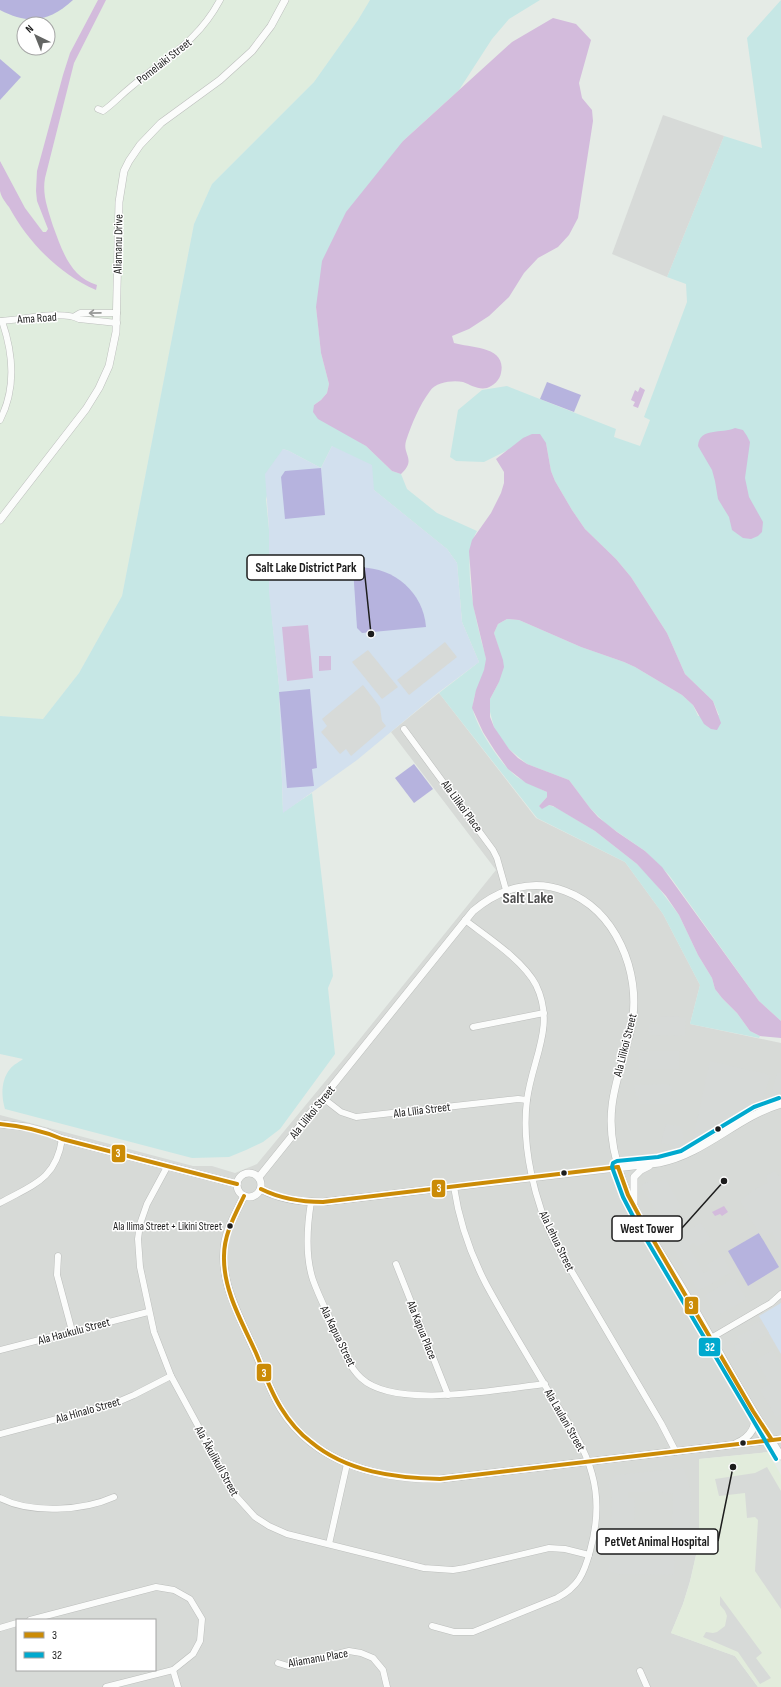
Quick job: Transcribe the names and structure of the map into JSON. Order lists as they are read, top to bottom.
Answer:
{
  "streets": {
    "street": [
      "Pomelaiki Street",
      "Aliamanu Drive",
      "Ama Road",
      "Ala Lilikoi Place",
      "Ala Lilikoi Street",
      "Ala Līlia Street",
      "Ala Lehua Street",
      "Ala Kapua Place",
      "Ala Haukulu Street",
      "Ala Kapua Street",
      "Ala Hinalo Street",
      "Ala Laulani Street",
      "Ala ʻĀkulikuli Street",
      "Aliamanu Place"
    ]
  },
  "crossings": [
    ["Aliamanu Drive", "Ama Road"],
    ["Ala Lilikoi Place", "Ala Lilikoi Street"],
    ["Ala Lilikoi Street", "Ala Līlia Street"],
    ["Ala Lilikoi Street", "Ala Lehua Street"],
    ["Ala Līlia Street", "Ala Lehua Street"],
    ["Ala Kapua Place", "Ala Kapua Street"],
    ["Ala Haukulu Street", "Ala ʻĀkulikuli Street"],
    ["Ala Kapua Street", "Ala Laulani Street"],
    ["Ala Hinalo Street", "Ala ʻĀkulikuli Street"],
    ["Ala Laulani Street", "Ala ʻĀkulikuli Street"]
  ],
  "districts": ["Salt Lake"],
  "places": [
    "Salt Lake District Park",
    "West Tower",
    "Ala Ilima Street + Likini Street",
    "PetVet Animal Hospital"
  ],
  "lines": ["transit line 32", "transit line 3"],
  "legend": ["3", "32"],
  "north": "top left"
}
